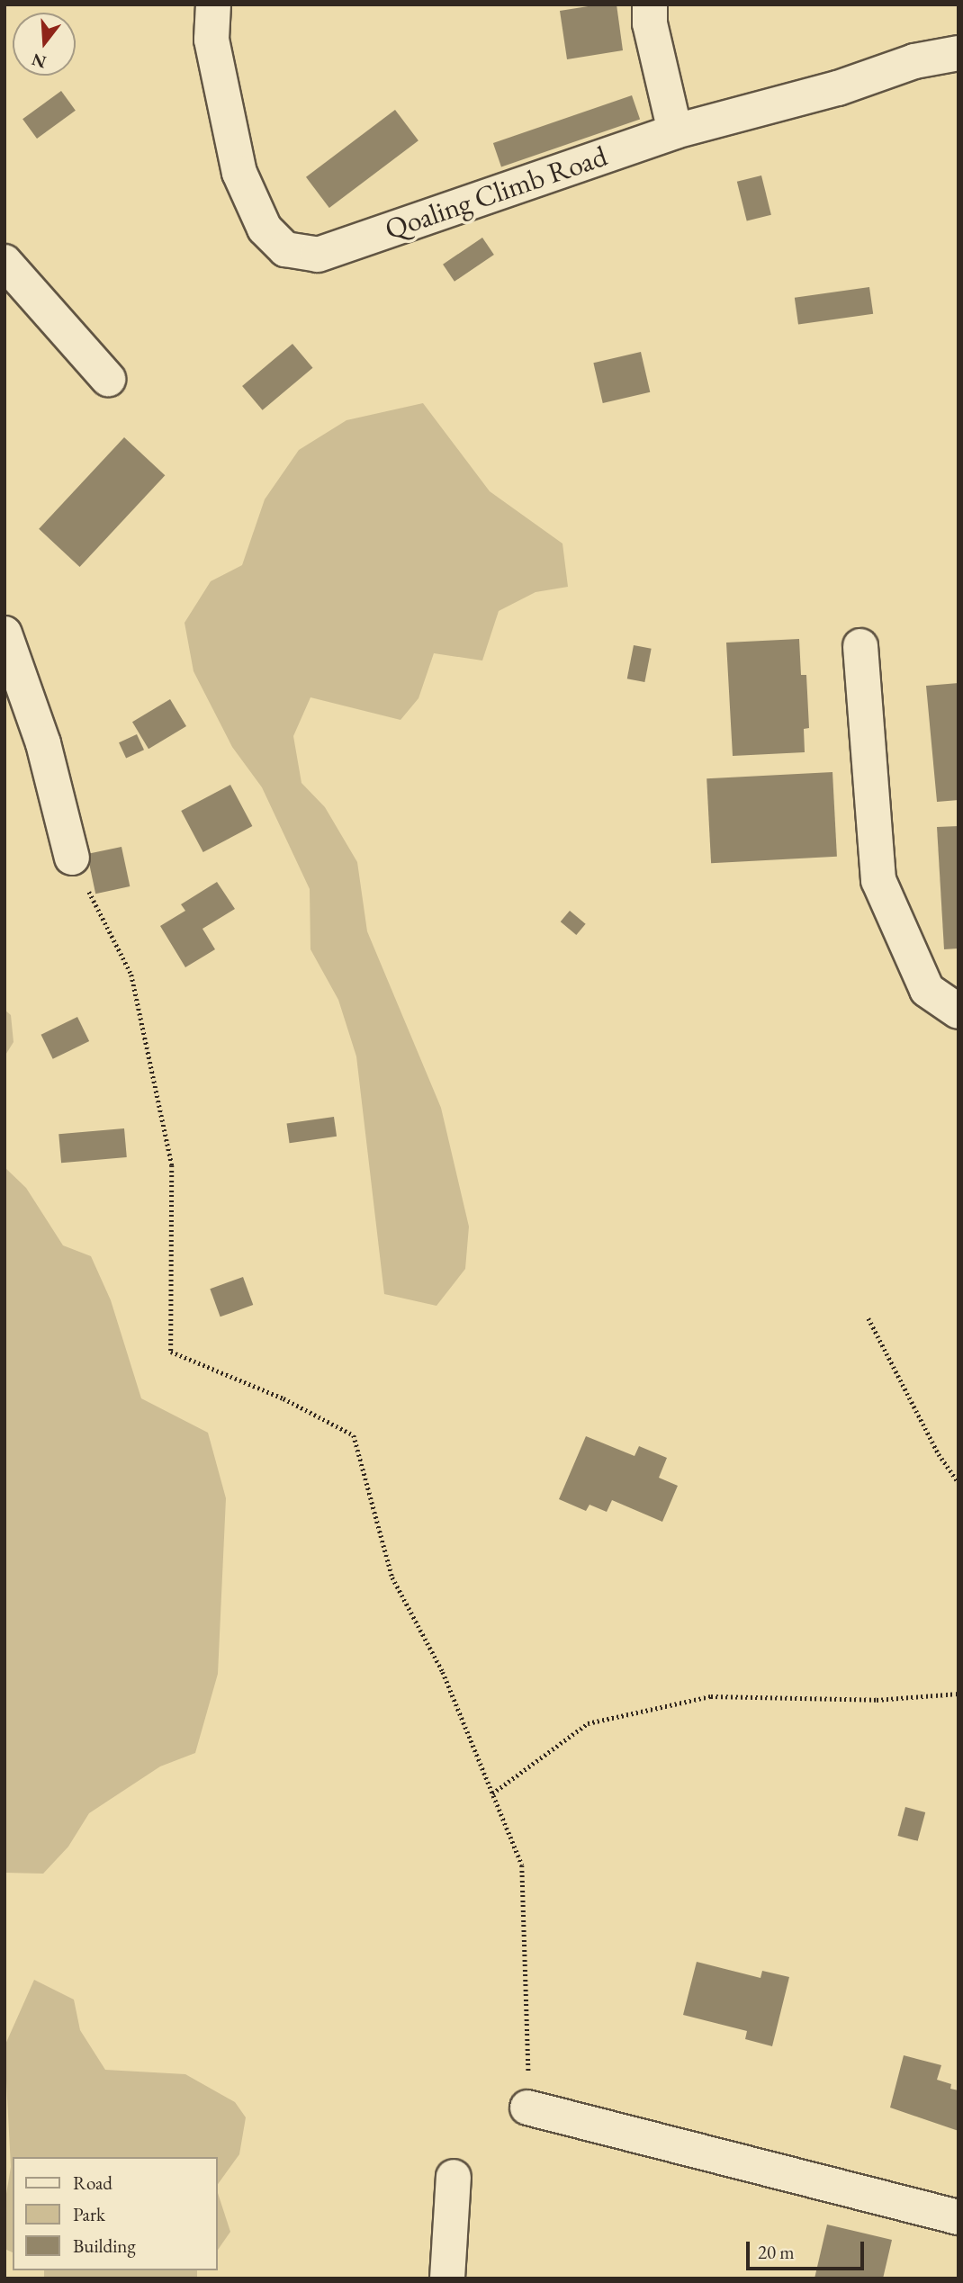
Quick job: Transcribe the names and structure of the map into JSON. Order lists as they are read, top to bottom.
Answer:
{
  "streets": {
    "street": ["Qoaling Climb Road"]
  },
  "legend": ["Road", "Park", "Building"],
  "scale_bar": "20 m",
  "north": "bottom"
}
